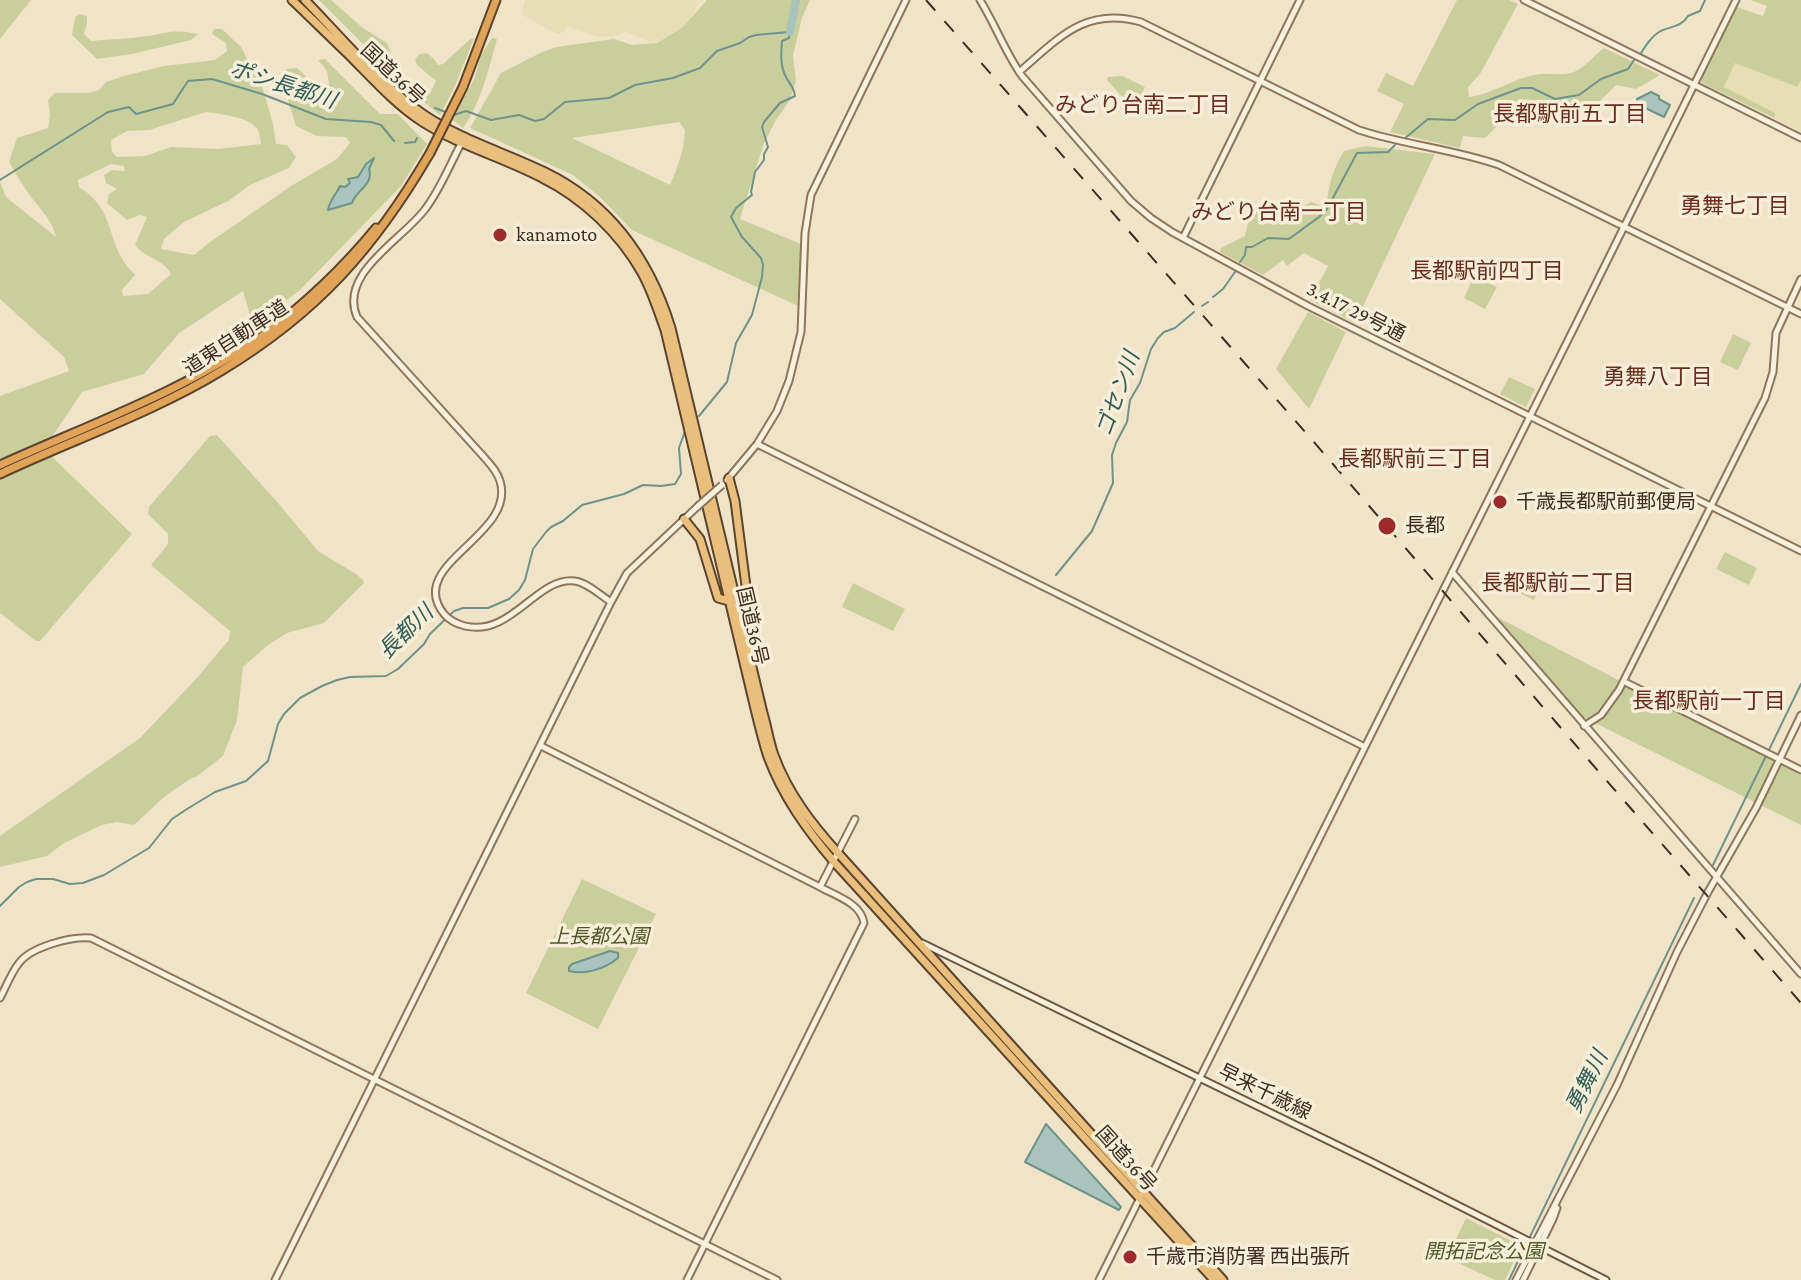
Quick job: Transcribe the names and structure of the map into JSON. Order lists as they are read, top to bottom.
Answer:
{
  "streets": {
    "highway": ["国道36号", "道東自動車道"],
    "street": ["3.4.17 29号通", "早来千歳線"]
  },
  "crossings": [
    ["国道36号", "早来千歳線"]
  ],
  "districts": [
    "みどり台南二丁目",
    "長都駅前五丁目",
    "勇舞七丁目",
    "みどり台南一丁目",
    "長都駅前四丁目",
    "勇舞八丁目",
    "長都駅前三丁目",
    "長都駅前二丁目",
    "長都駅前一丁目"
  ],
  "water": [
    "ポシ長都川",
    "ゴセン川",
    "長都川",
    "勇舞川"
  ],
  "parks": ["上長都公園", "開拓記念公園"],
  "places": [
    "kanamoto",
    "千歳長都駅前郵便局",
    "長都",
    "千歳市消防署 西出張所"
  ]
}
